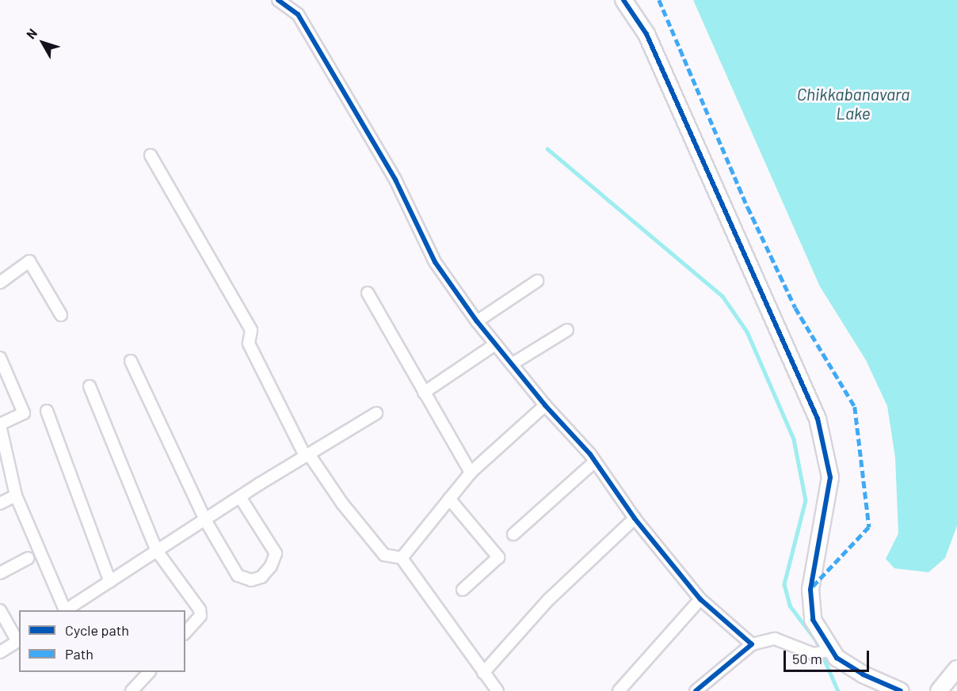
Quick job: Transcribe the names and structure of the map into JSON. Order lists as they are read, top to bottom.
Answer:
{
  "water": ["Chikkabanavara Lake"],
  "legend": ["Cycle path", "Path"],
  "scale_bar": "50 m",
  "north": "top left"
}
